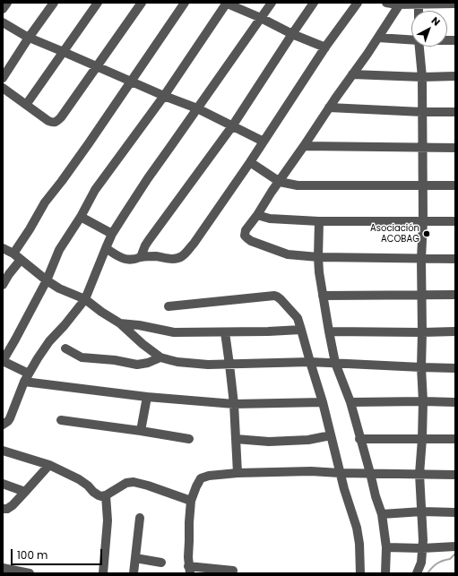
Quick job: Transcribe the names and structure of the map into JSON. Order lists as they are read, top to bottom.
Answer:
{
  "places": ["Asociación ACOBAG"],
  "scale_bar": "100 m",
  "north": "top right"
}
